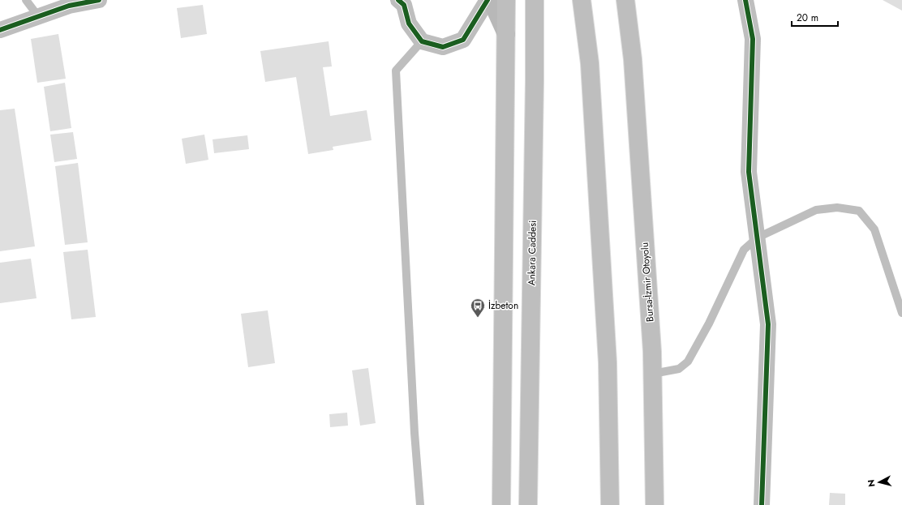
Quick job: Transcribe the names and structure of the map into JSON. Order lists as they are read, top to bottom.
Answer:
{
  "streets": {
    "highway": ["Ankara Caddesi", "Bursa-İzmir Otoyolu"]
  },
  "places": {
    "bus stop": ["İzbeton"]
  },
  "scale_bar": "20 m",
  "north": "left"
}
